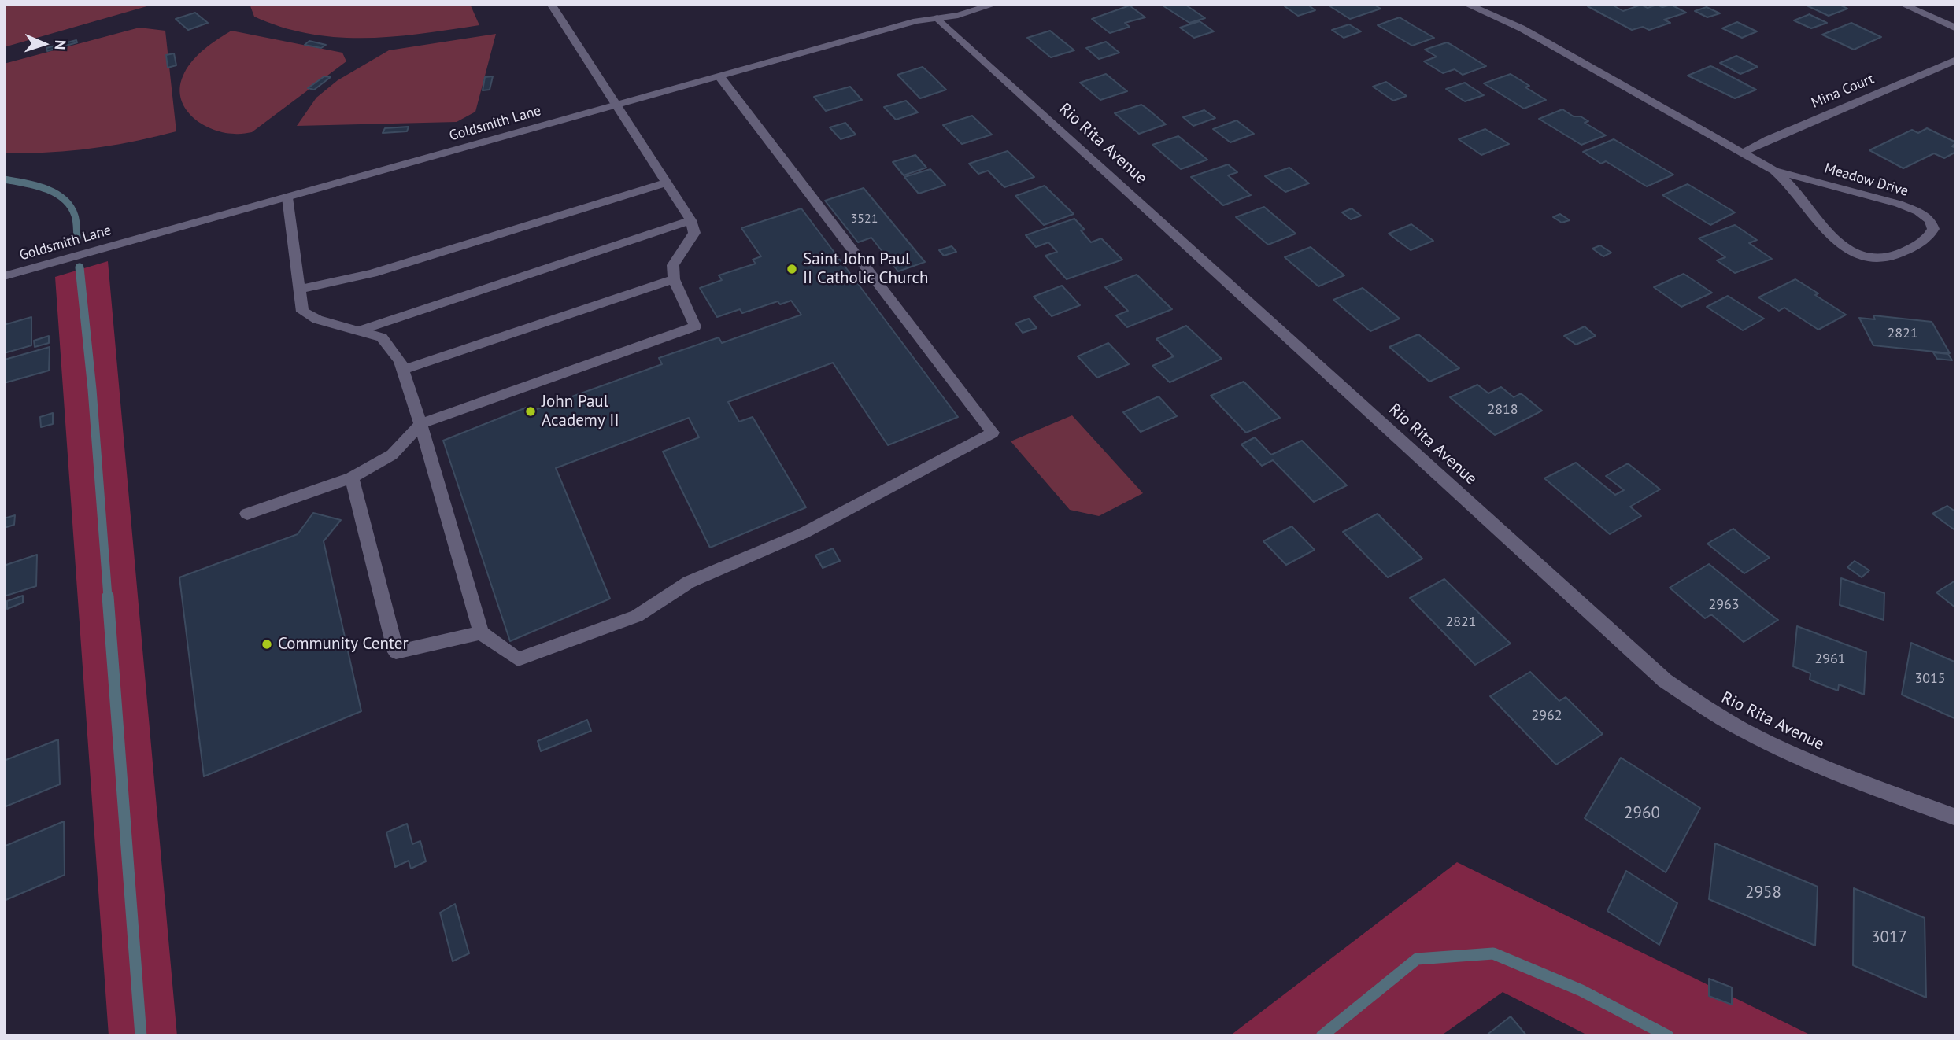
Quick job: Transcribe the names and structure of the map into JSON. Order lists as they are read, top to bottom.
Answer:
{
  "streets": {
    "street": [
      "Mina Court",
      "Goldsmith Lane",
      "Rio Rita Avenue",
      "Meadow Drive"
    ]
  },
  "crossings": [
    ["Mina Court", "Meadow Drive"],
    ["Goldsmith Lane", "Rio Rita Avenue"]
  ],
  "places": ["Saint John Paul II Catholic Church", "John Paul Academy II", "Community Center"],
  "house_numbers": [
    "3521",
    "2821",
    "2818",
    "2963",
    "2821",
    "2961",
    "3015",
    "2962",
    "2960",
    "2958",
    "3017"
  ],
  "north": "right"
}
